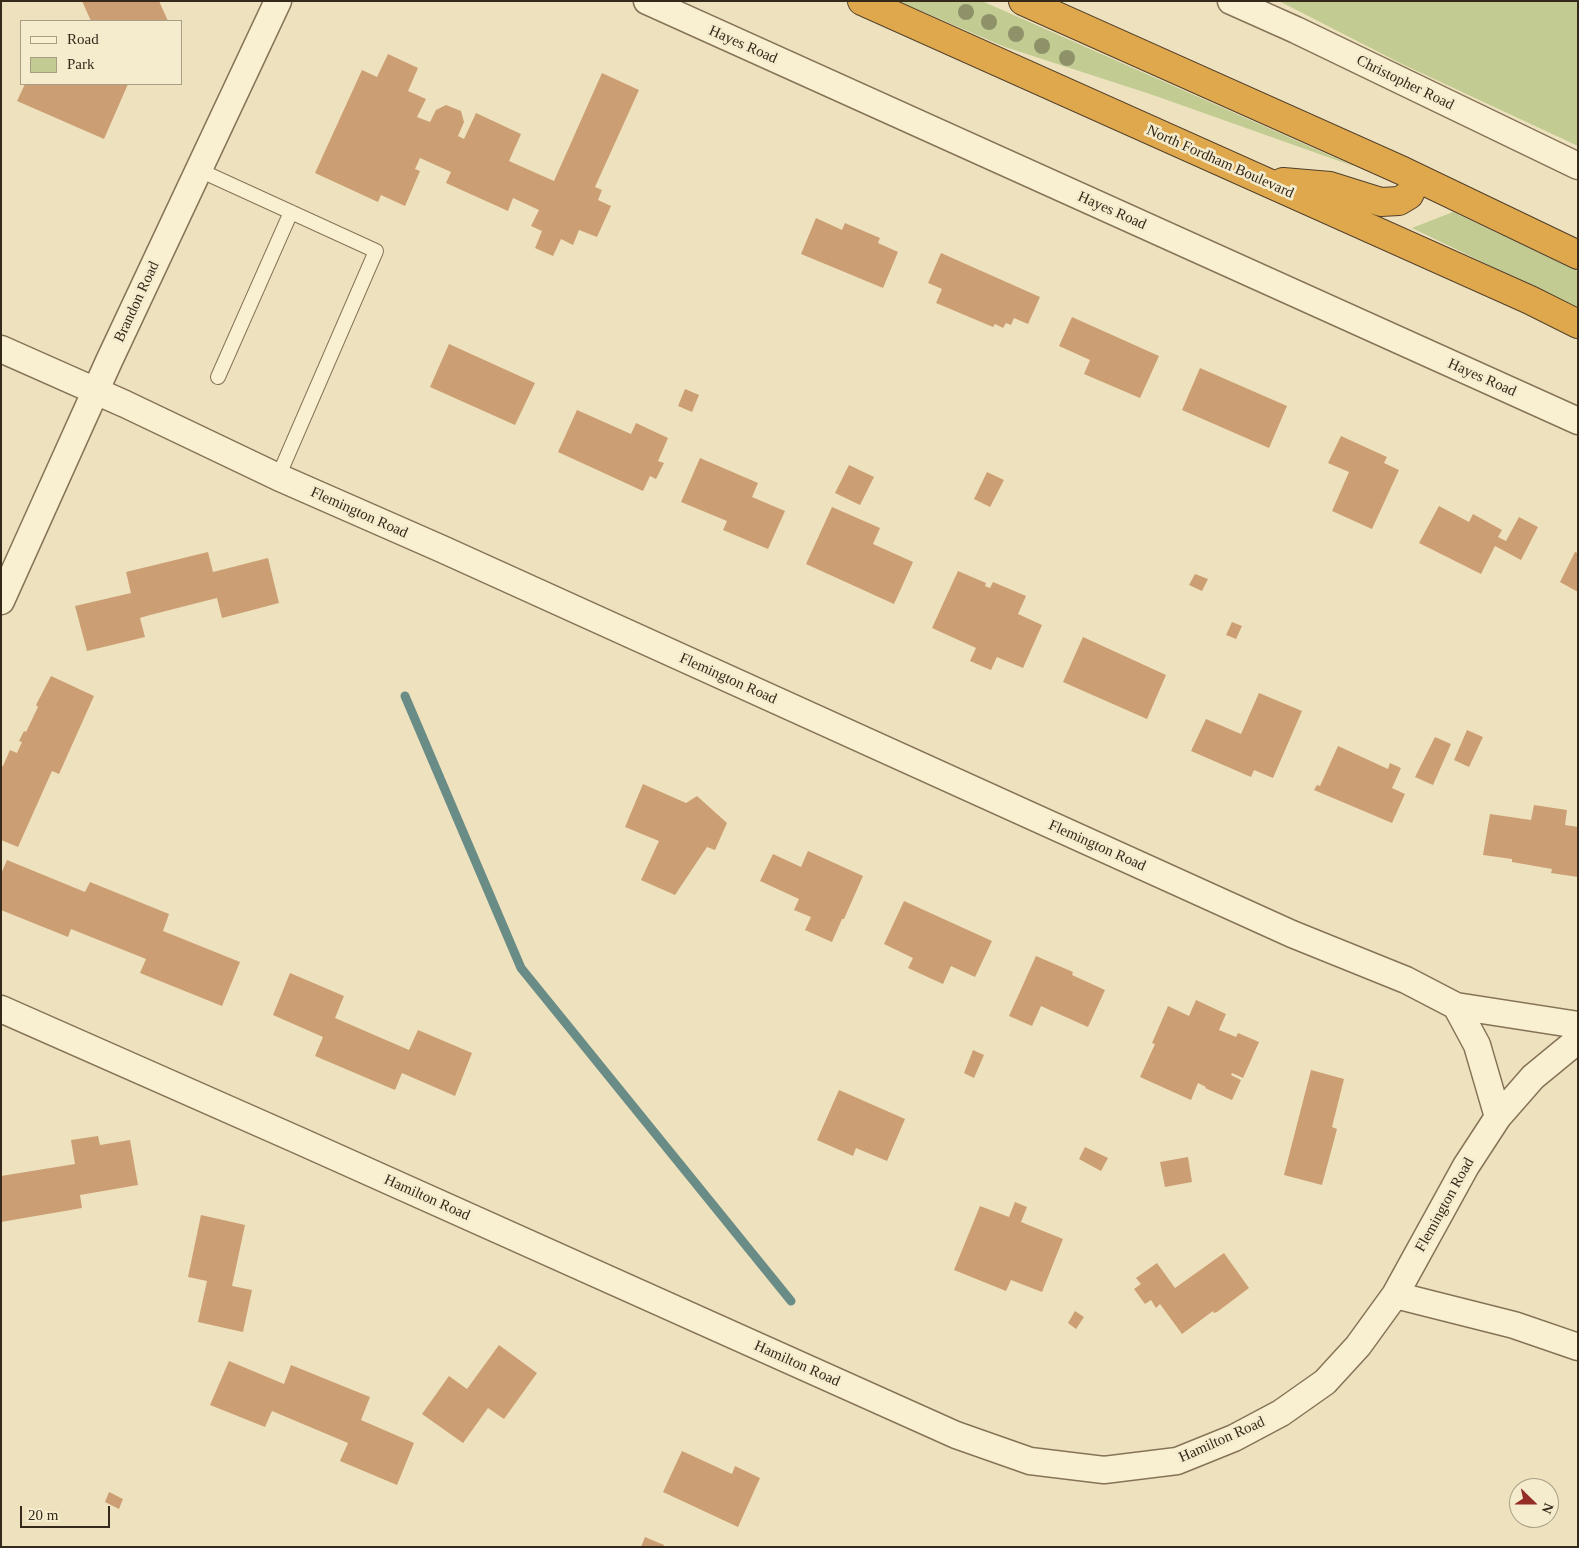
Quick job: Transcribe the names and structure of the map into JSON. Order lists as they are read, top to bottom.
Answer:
{
  "streets": {
    "highway": ["North Fordham Boulevard"],
    "street": [
      "Hayes Road",
      "Christopher Road",
      "Brandon Road",
      "Flemington Road",
      "Hamilton Road"
    ]
  },
  "crossings": [
    ["Brandon Road", "Flemington Road"],
    ["Flemington Road", "Hamilton Road"]
  ],
  "legend": ["Road", "Park"],
  "scale_bar": "20 m",
  "north": "right"
}
